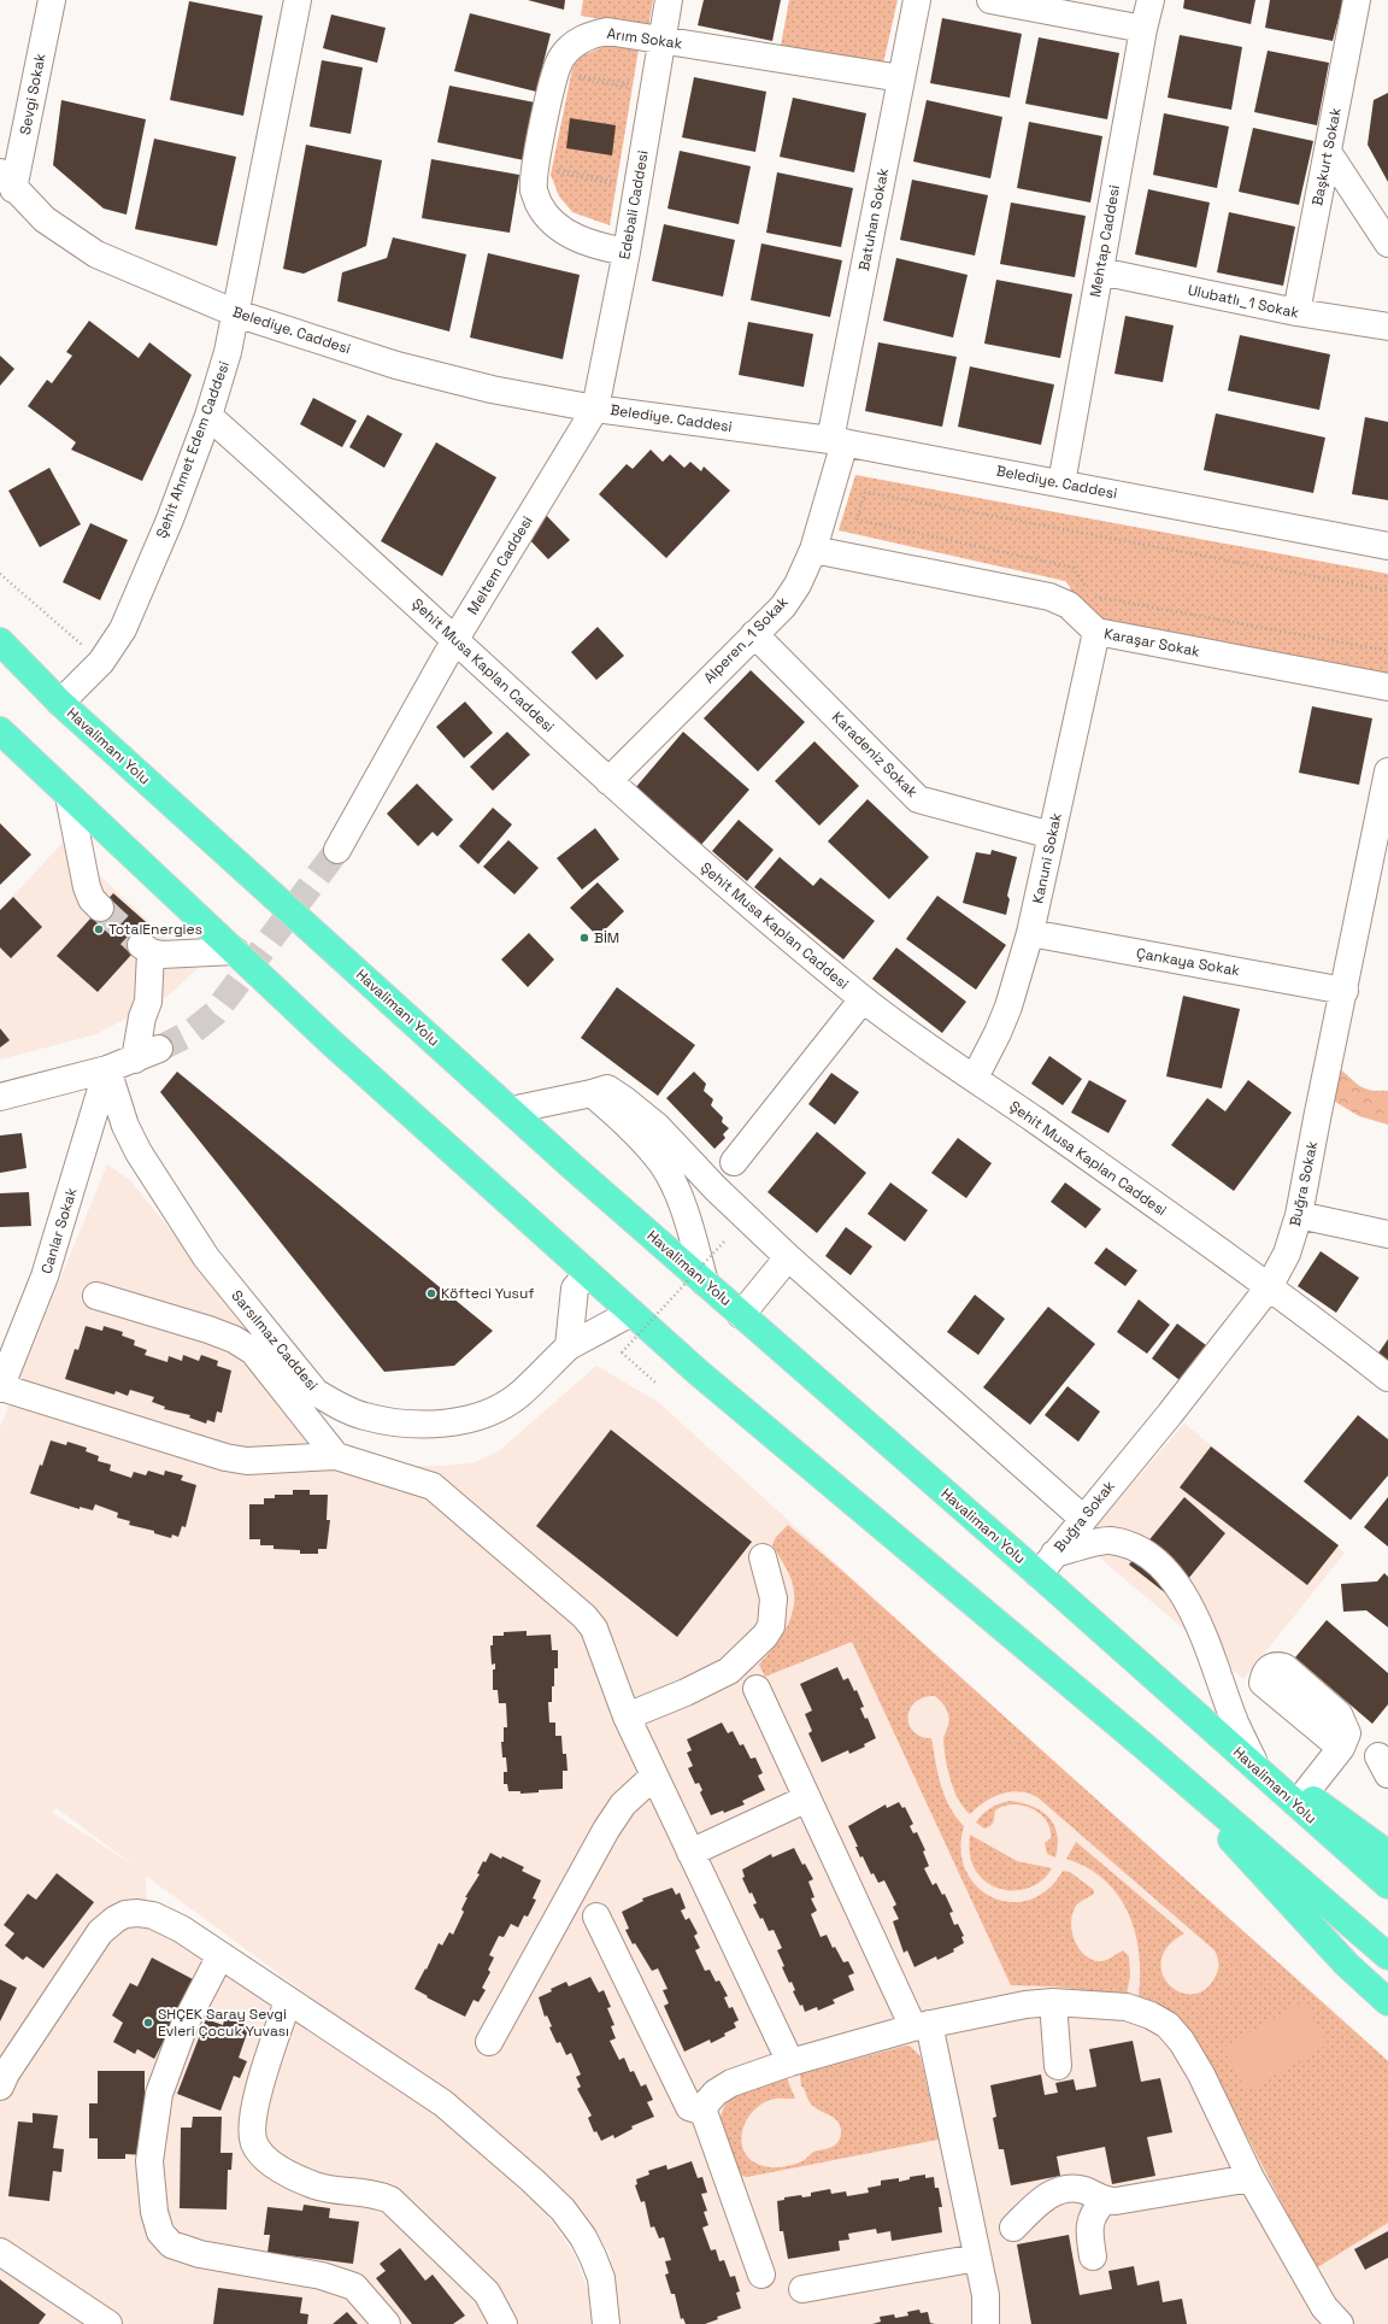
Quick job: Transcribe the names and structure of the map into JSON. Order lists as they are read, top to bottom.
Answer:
{
  "streets": {
    "highway": ["Havalimanı Yolu"],
    "street": [
      "Arım Sokak",
      "Sevgi Sokak",
      "Başkurt Sokak",
      "Edebali Caddesi",
      "Batuhan Sokak",
      "Mehtap Caddesi",
      "Ulubatlı_1 Sokak",
      "Belediye. Caddesi",
      "Şehit Ahmet Edem Caddesi",
      "Meltem Caddesi",
      "Alperen_1 Sokak",
      "Karaşar Sokak",
      "Şehit Musa Kaplan Caddesi",
      "Karadeniz Sokak",
      "Kanuni Sokak",
      "Çankaya Sokak",
      "Buğra Sokak",
      "Canlar Sokak",
      "Sarsılmaz Caddesi"
    ]
  },
  "crossings": [
    ["Arım Sokak", "Edebali Caddesi"],
    ["Arım Sokak", "Batuhan Sokak"],
    ["Sevgi Sokak", "Belediye. Caddesi"],
    ["Başkurt Sokak", "Ulubatlı_1 Sokak"],
    ["Edebali Caddesi", "Belediye. Caddesi"],
    ["Edebali Caddesi", "Meltem Caddesi"],
    ["Batuhan Sokak", "Belediye. Caddesi"],
    ["Batuhan Sokak", "Alperen_1 Sokak"],
    ["Mehtap Caddesi", "Ulubatlı_1 Sokak"],
    ["Mehtap Caddesi", "Belediye. Caddesi"],
    ["Belediye. Caddesi", "Şehit Ahmet Edem Caddesi"],
    ["Belediye. Caddesi", "Meltem Caddesi"],
    ["Belediye. Caddesi", "Alperen_1 Sokak"],
    ["Şehit Ahmet Edem Caddesi", "Şehit Musa Kaplan Caddesi"],
    ["Şehit Ahmet Edem Caddesi", "Havalimanı Yolu"],
    ["Meltem Caddesi", "Şehit Musa Kaplan Caddesi"],
    ["Alperen_1 Sokak", "Karaşar Sokak"],
    ["Alperen_1 Sokak", "Şehit Musa Kaplan Caddesi"],
    ["Alperen_1 Sokak", "Karadeniz Sokak"],
    ["Karaşar Sokak", "Kanuni Sokak"],
    ["Şehit Musa Kaplan Caddesi", "Kanuni Sokak"],
    ["Şehit Musa Kaplan Caddesi", "Buğra Sokak"],
    ["Havalimanı Yolu", "Buğra Sokak"],
    ["Karadeniz Sokak", "Kanuni Sokak"],
    ["Kanuni Sokak", "Çankaya Sokak"],
    ["Çankaya Sokak", "Buğra Sokak"],
    ["Canlar Sokak", "Sarsılmaz Caddesi"]
  ],
  "places": [
    "TotalEnergies",
    "BİM",
    "Köfteci Yusuf",
    "SHÇEK Saray Sevgi Evleri Çocuk Yuvası"
  ]
}
